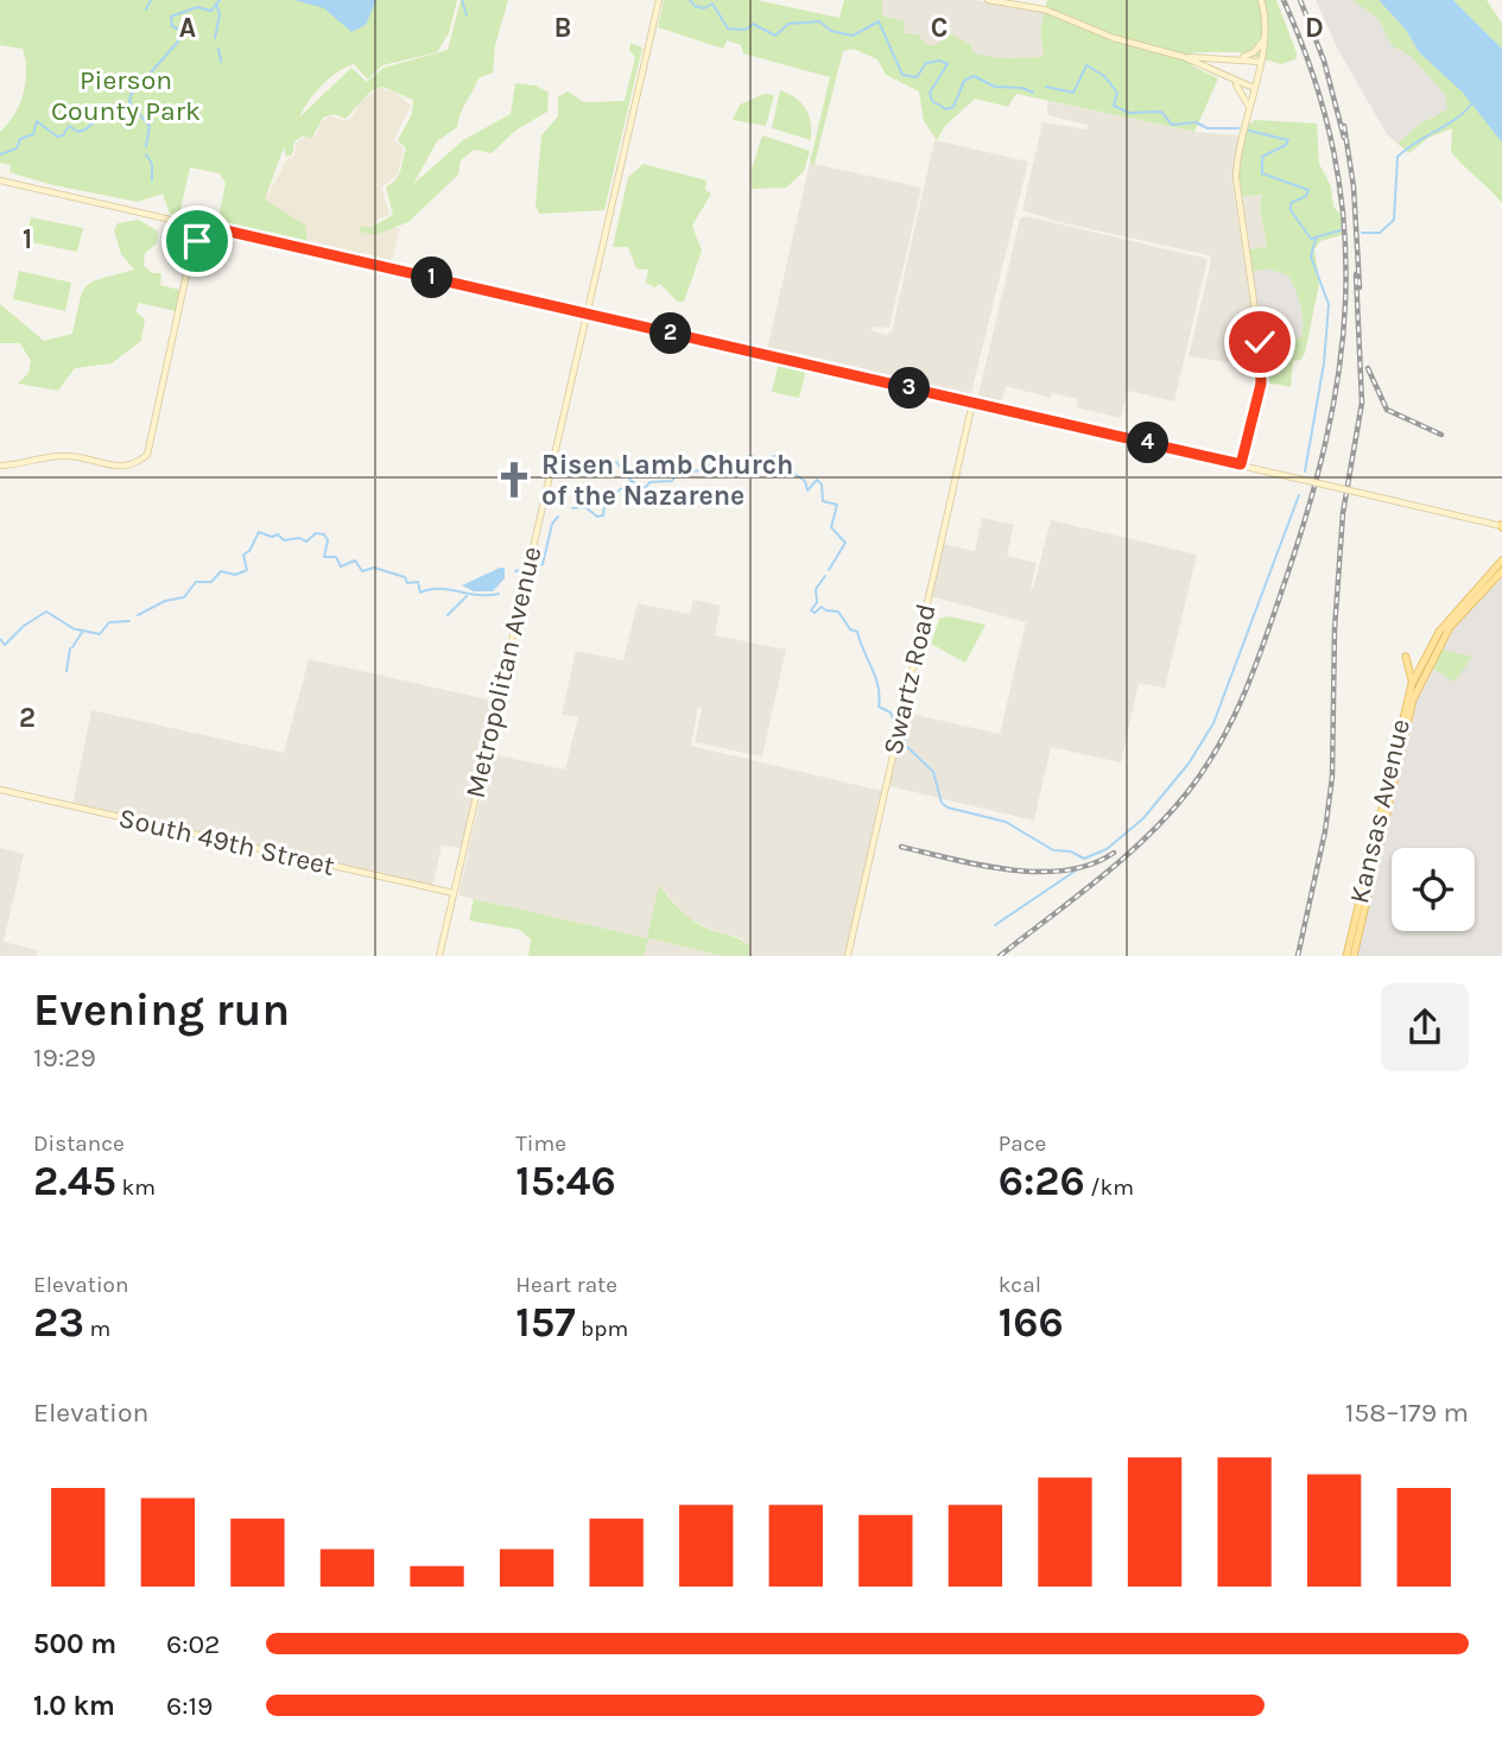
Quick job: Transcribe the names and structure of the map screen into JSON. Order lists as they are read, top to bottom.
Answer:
{
  "streets": {
    "main road": ["Kansas Avenue"],
    "street": ["Metropolitan Avenue", "Swartz Road", "South 49th Street"]
  },
  "crossings": [
    ["Metropolitan Avenue", "South 49th Street"]
  ],
  "parks": ["Pierson County Park"],
  "places": {
    "church": ["Risen Lamb Church of the Nazarene"]
  },
  "page": {
    "pins": [
      "1",
      "2",
      "3",
      "4"
    ],
    "heading": ["Evening run", "19:29"],
    "stats": [
      ["Distance", "2.45 km"],
      ["Time", "15:46"],
      ["Pace", "6:26 /km"],
      ["Elevation", "23 m"],
      ["Heart rate", "157 bpm"],
      ["kcal", "166"]
    ],
    "chart": ["Elevation", "158–179 m"],
    "list": [
      {
        "name": "500 m",
        "note": "6:02"
      },
      {
        "name": "1.0 km",
        "note": "6:19"
      }
    ]
  },
  "grid": {
    "columns": [
      "A",
      "B",
      "C",
      "D"
    ],
    "rows": ["1", "2"]
  }
}
